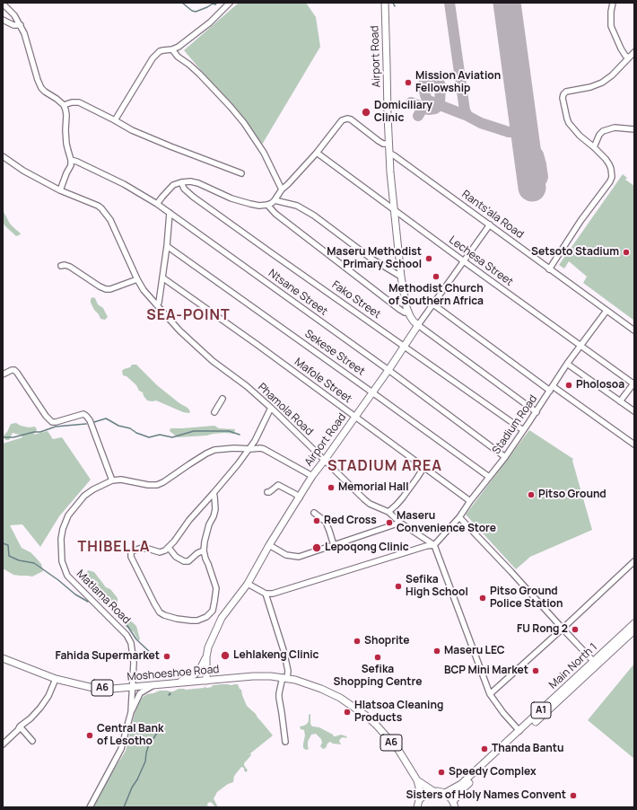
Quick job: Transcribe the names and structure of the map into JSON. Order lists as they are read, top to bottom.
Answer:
{
  "streets": {
    "main road": [
      "Airport Road",
      "Main North 1",
      "Moshoeshoe Road",
      "A6",
      "A1"
    ],
    "street": [
      "Rants'ala Road",
      "Lechesa Street",
      "Ntsane Street",
      "Fako Street",
      "Sekese Street",
      "Mafole Street",
      "Phamola Road",
      "Stadium Road",
      "Matlama Road"
    ]
  },
  "crossings": [
    ["Airport Road", "Rants'ala Road"],
    ["Airport Road", "Lechesa Street"],
    ["Airport Road", "Ntsane Street"],
    ["Airport Road", "Fako Street"],
    ["Airport Road", "Sekese Street"],
    ["Airport Road", "Mafole Street"],
    ["Airport Road", "Phamola Road"],
    ["Airport Road", "Matlama Road"],
    ["Airport Road", "Moshoeshoe Road"],
    ["Rants'ala Road", "Stadium Road"],
    ["Lechesa Street", "Stadium Road"],
    ["Ntsane Street", "Stadium Road"],
    ["Fako Street", "Stadium Road"],
    ["Sekese Street", "Stadium Road"],
    ["Mafole Street", "Stadium Road"],
    ["Phamola Road", "Stadium Road"],
    ["Matlama Road", "Moshoeshoe Road"],
    ["Main North 1", "A1"]
  ],
  "districts": ["SEA-POINT", "STADIUM AREA", "THIBELLA"],
  "places": [
    "Mission Aviation Fellowship",
    "Domiciliary Clinic",
    "Setsoto Stadium",
    "Maseru Methodist Primary School",
    "Methodist Church of Southern Africa",
    "Pholosoa",
    "Memorial Hall",
    "Pitso Ground",
    "Red Cross",
    "Maseru Convenience Store",
    "Lepoqong Clinic",
    "Sefika High School",
    "Pitso Ground Police Station",
    "FU Rong 2",
    "Shoprite",
    "Maseru LEC",
    "Lehlakeng Clinic",
    "Fahida Supermarket",
    "Sefika Shopping Centre",
    "BCP Mini Market",
    "Hlatsoa Cleaning Products",
    "Central Bank of Lesotho",
    "Thanda Bantu",
    "Speedy Complex",
    "Sisters of Holy Names Convent"
  ]
}
